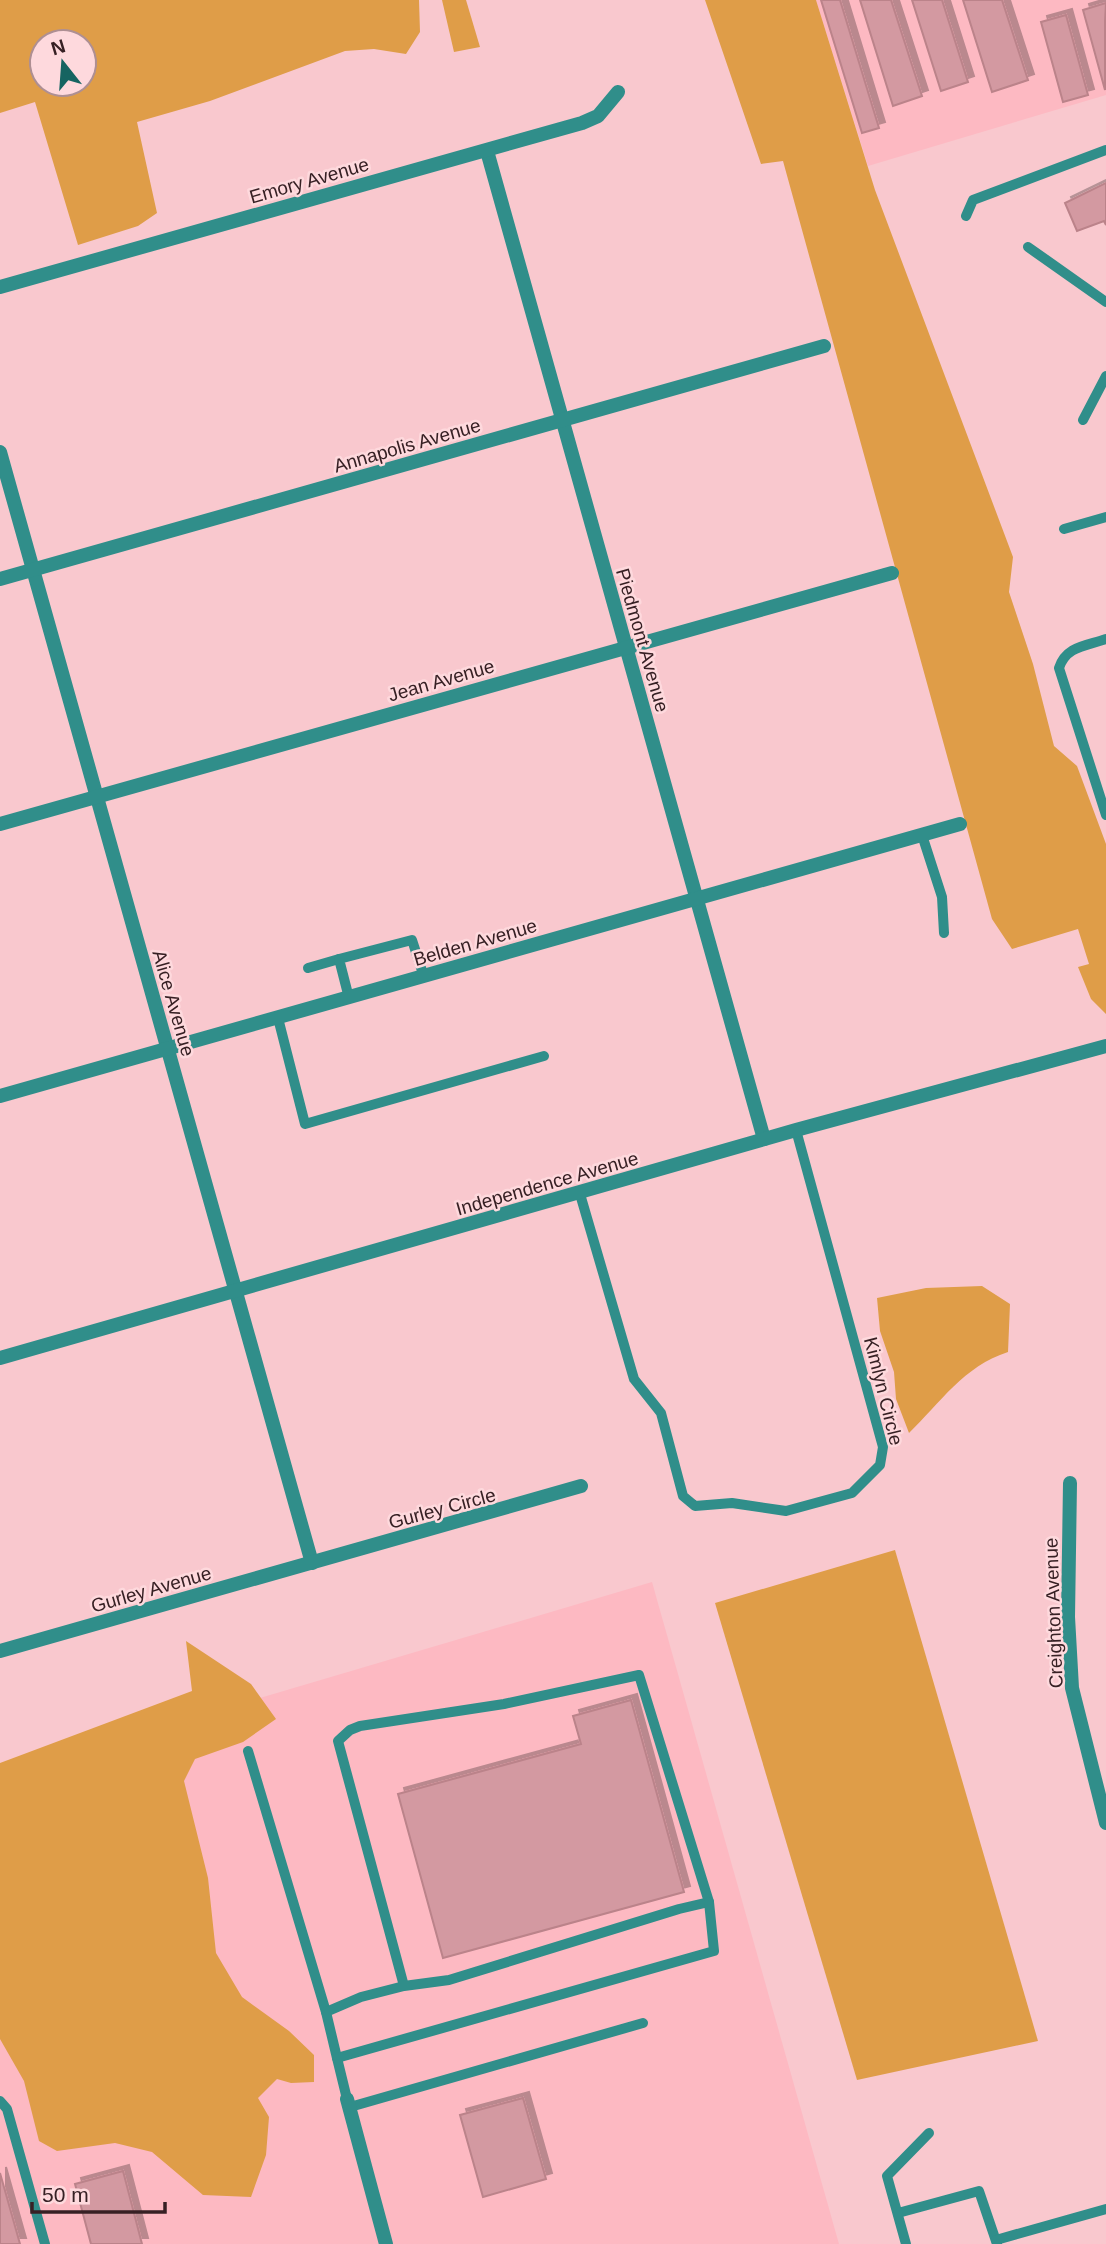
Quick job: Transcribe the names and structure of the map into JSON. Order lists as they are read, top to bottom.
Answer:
{
  "streets": {
    "street": [
      "Emory Avenue",
      "Annapolis Avenue",
      "Piedmont Avenue",
      "Jean Avenue",
      "Belden Avenue",
      "Alice Avenue",
      "Independence Avenue",
      "Gurley Circle",
      "Gurley Avenue",
      "Creighton Avenue"
    ],
    "lane": ["Kimlyn Circle"]
  },
  "crossings": [
    ["Emory Avenue", "Piedmont Avenue"],
    ["Annapolis Avenue", "Piedmont Avenue"],
    ["Annapolis Avenue", "Alice Avenue"],
    ["Piedmont Avenue", "Jean Avenue"],
    ["Piedmont Avenue", "Belden Avenue"],
    ["Piedmont Avenue", "Independence Avenue"],
    ["Jean Avenue", "Alice Avenue"],
    ["Belden Avenue", "Alice Avenue"],
    ["Alice Avenue", "Independence Avenue"],
    ["Alice Avenue", "Gurley Circle"],
    ["Alice Avenue", "Gurley Avenue"],
    ["Independence Avenue", "Kimlyn Circle"],
    ["Gurley Circle", "Gurley Avenue"]
  ],
  "scale_bar": "50 m",
  "north": "top"
}
